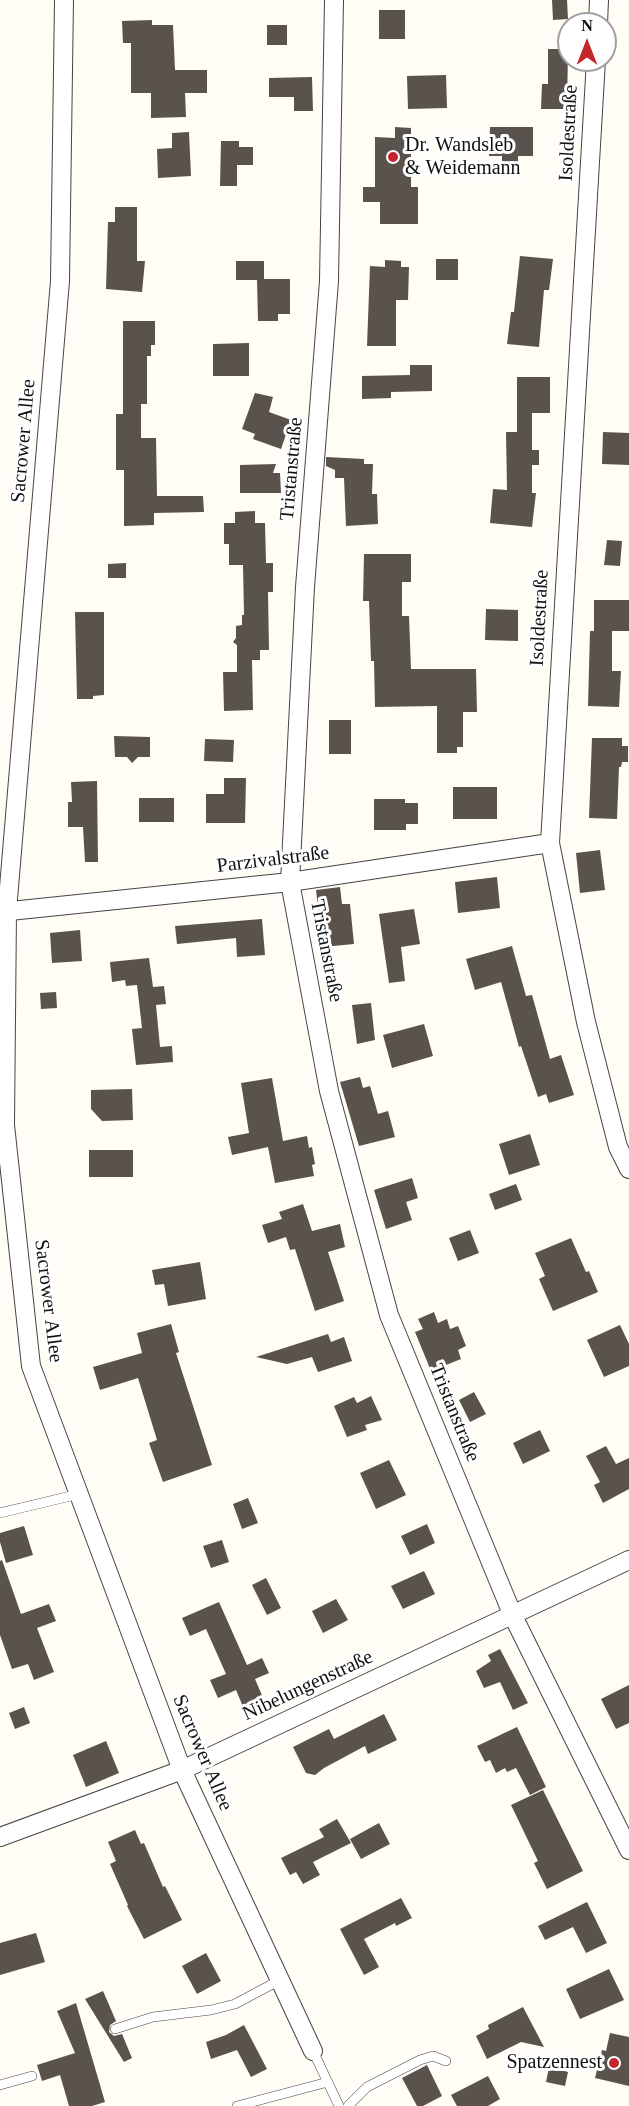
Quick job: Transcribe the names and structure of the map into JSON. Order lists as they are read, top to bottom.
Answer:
{
  "streets": {
    "street": [
      "Isoldestraße",
      "Sacrower Allee",
      "Tristanstraße",
      "Parzivalstraße",
      "Nibelungenstraße"
    ]
  },
  "crossings": [
    ["Isoldestraße", "Parzivalstraße"],
    ["Sacrower Allee", "Parzivalstraße"],
    ["Sacrower Allee", "Nibelungenstraße"],
    ["Tristanstraße", "Parzivalstraße"],
    ["Tristanstraße", "Nibelungenstraße"]
  ],
  "places": ["Dr. Wandsleb & Weidemann", "Spatzennest"],
  "north": "top"
}
